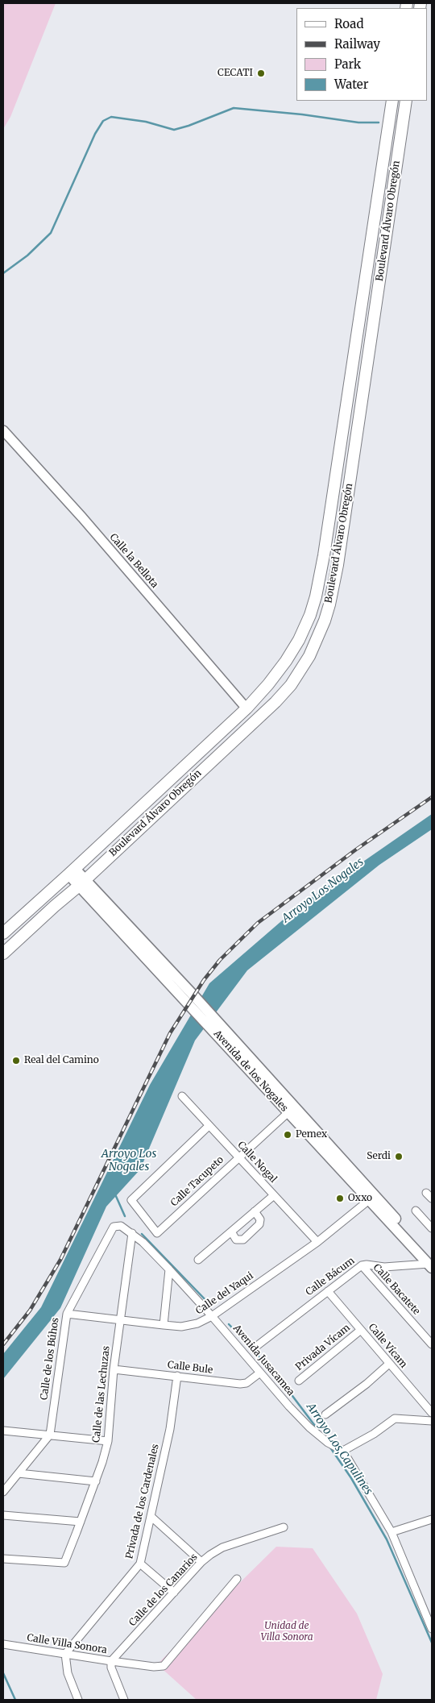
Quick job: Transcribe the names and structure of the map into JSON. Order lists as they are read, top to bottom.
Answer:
{
  "streets": {
    "highway": ["Boulevard Álvaro Obregón"],
    "main road": ["Avenida de los Nogales"],
    "street": [
      "Calle la Bellota",
      "Calle Nogal",
      "Calle Tacupeto",
      "Calle Bácum",
      "Calle Bacatete",
      "Calle del Yaqui",
      "Calle Vícam",
      "Privada Vícam",
      "Calle de los Búhos",
      "Avenida Jusacamea",
      "Calle Bule",
      "Calle de las Lechuzas",
      "Privada de los Cardenales",
      "Calle de los Canarios",
      "Calle Villa Sonora"
    ]
  },
  "crossings": [
    ["Boulevard Álvaro Obregón", "Calle la Bellota"],
    ["Boulevard Álvaro Obregón", "Avenida de los Nogales"],
    ["Avenida de los Nogales", "Calle Tacupeto"],
    ["Avenida de los Nogales", "Calle Bácum"],
    ["Avenida de los Nogales", "Calle del Yaqui"],
    ["Calle Nogal", "Calle Tacupeto"],
    ["Calle Nogal", "Calle del Yaqui"],
    ["Calle Bácum", "Calle Bacatete"],
    ["Calle Bácum", "Calle Vícam"],
    ["Calle del Yaqui", "Calle de los Búhos"],
    ["Calle del Yaqui", "Avenida Jusacamea"],
    ["Calle del Yaqui", "Calle de las Lechuzas"],
    ["Calle Vícam", "Privada Vícam"],
    ["Calle de los Búhos", "Avenida Jusacamea"],
    ["Avenida Jusacamea", "Calle Bule"],
    ["Avenida Jusacamea", "Calle de las Lechuzas"],
    ["Calle Bule", "Calle de las Lechuzas"],
    ["Calle Bule", "Privada de los Cardenales"],
    ["Privada de los Cardenales", "Calle Villa Sonora"],
    ["Calle de los Canarios", "Calle Villa Sonora"]
  ],
  "water": ["Arroyo Los Nogales", "Arroyo Los,Capulines"],
  "parks": ["Unidad de Villa Sonora"],
  "places": [
    "CECATI",
    "Real del Camino",
    "Pemex",
    "Serdi",
    "Oxxo"
  ],
  "legend": [
    "Road",
    "Railway",
    "Park",
    "Water"
  ]
}
